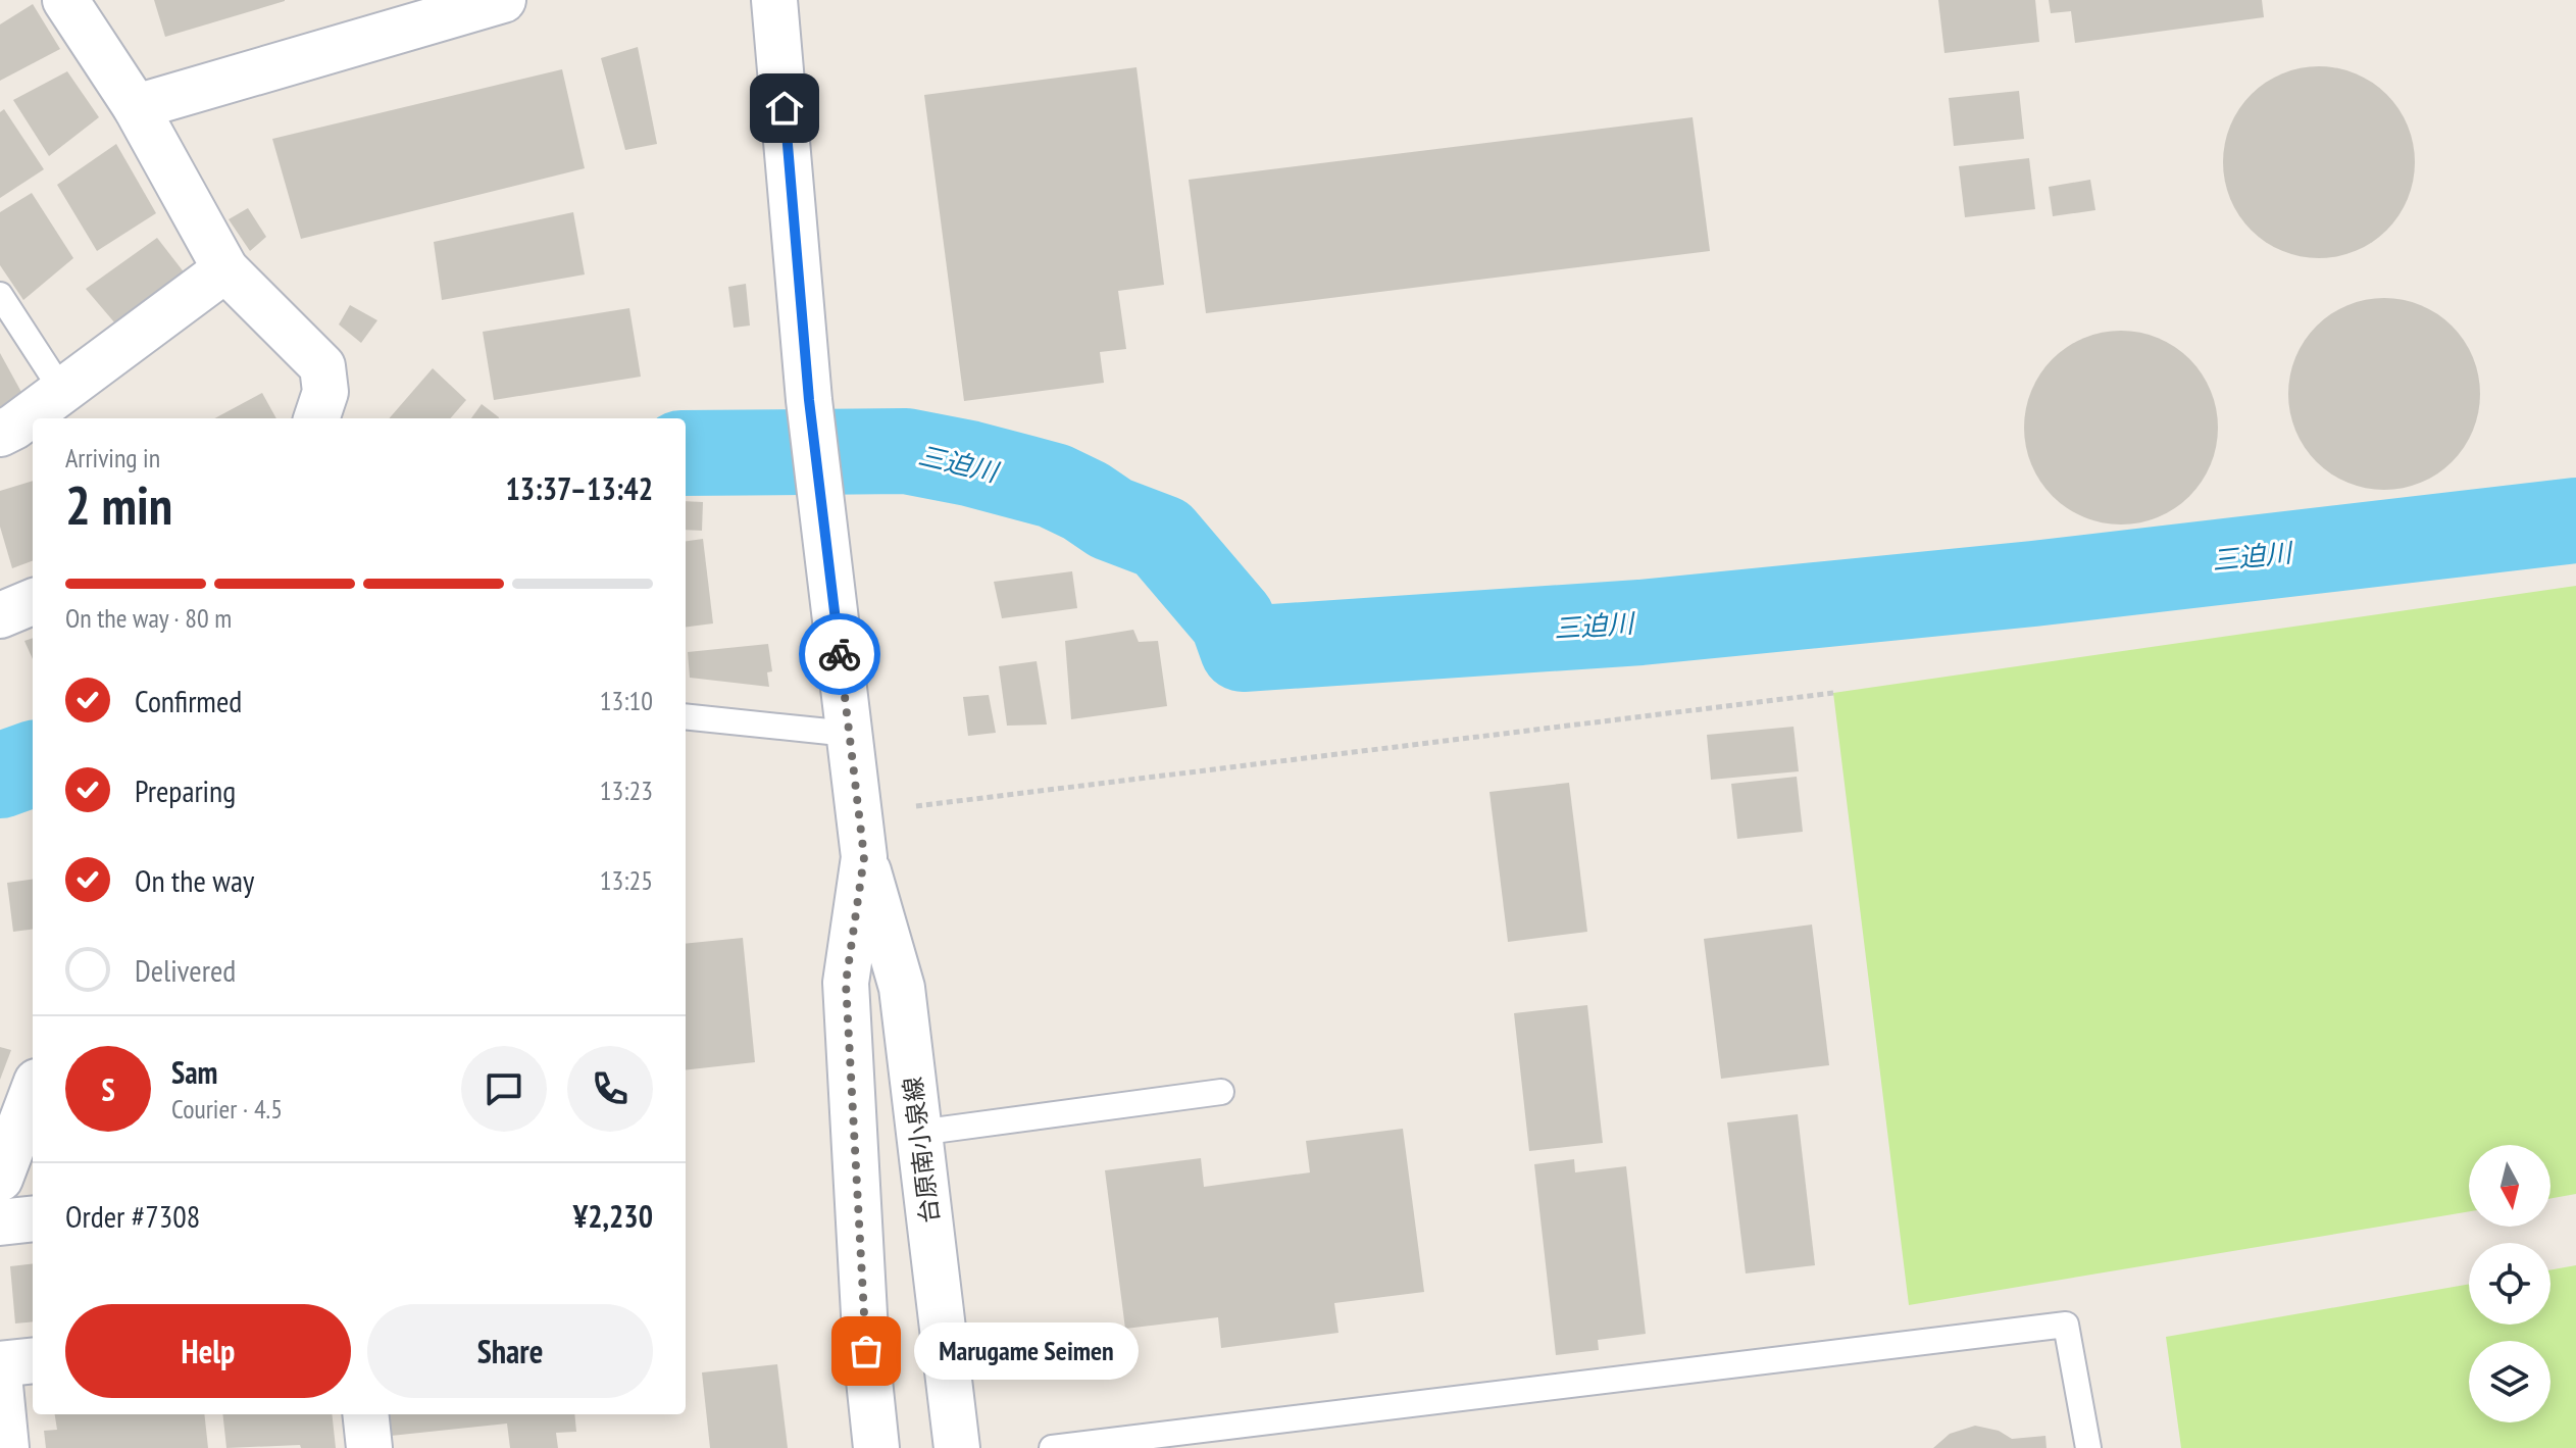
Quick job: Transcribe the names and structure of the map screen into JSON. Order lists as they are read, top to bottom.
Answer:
{
  "streets": {
    "street": ["台原南小泉線"]
  },
  "water": ["三迫川"],
  "places": ["Marugame Seimen"],
  "north": "bottom",
  "page": {
    "heading": ["2 min", "Arriving in", "13:37–13:42"],
    "panel": [
      "Sam",
      "Courier · 4.5",
      "Order #7308",
      "¥2,230"
    ],
    "bar": "On the way · 80 m",
    "list": [
      ["Confirmed", "13:10"],
      ["Preparing", "13:23"],
      ["On the way", "13:25"],
      "Delivered"
    ],
    "round": "S",
    "buttons": ["Help", "Share"],
    "bubble": "Marugame Seimen"
  }
}
